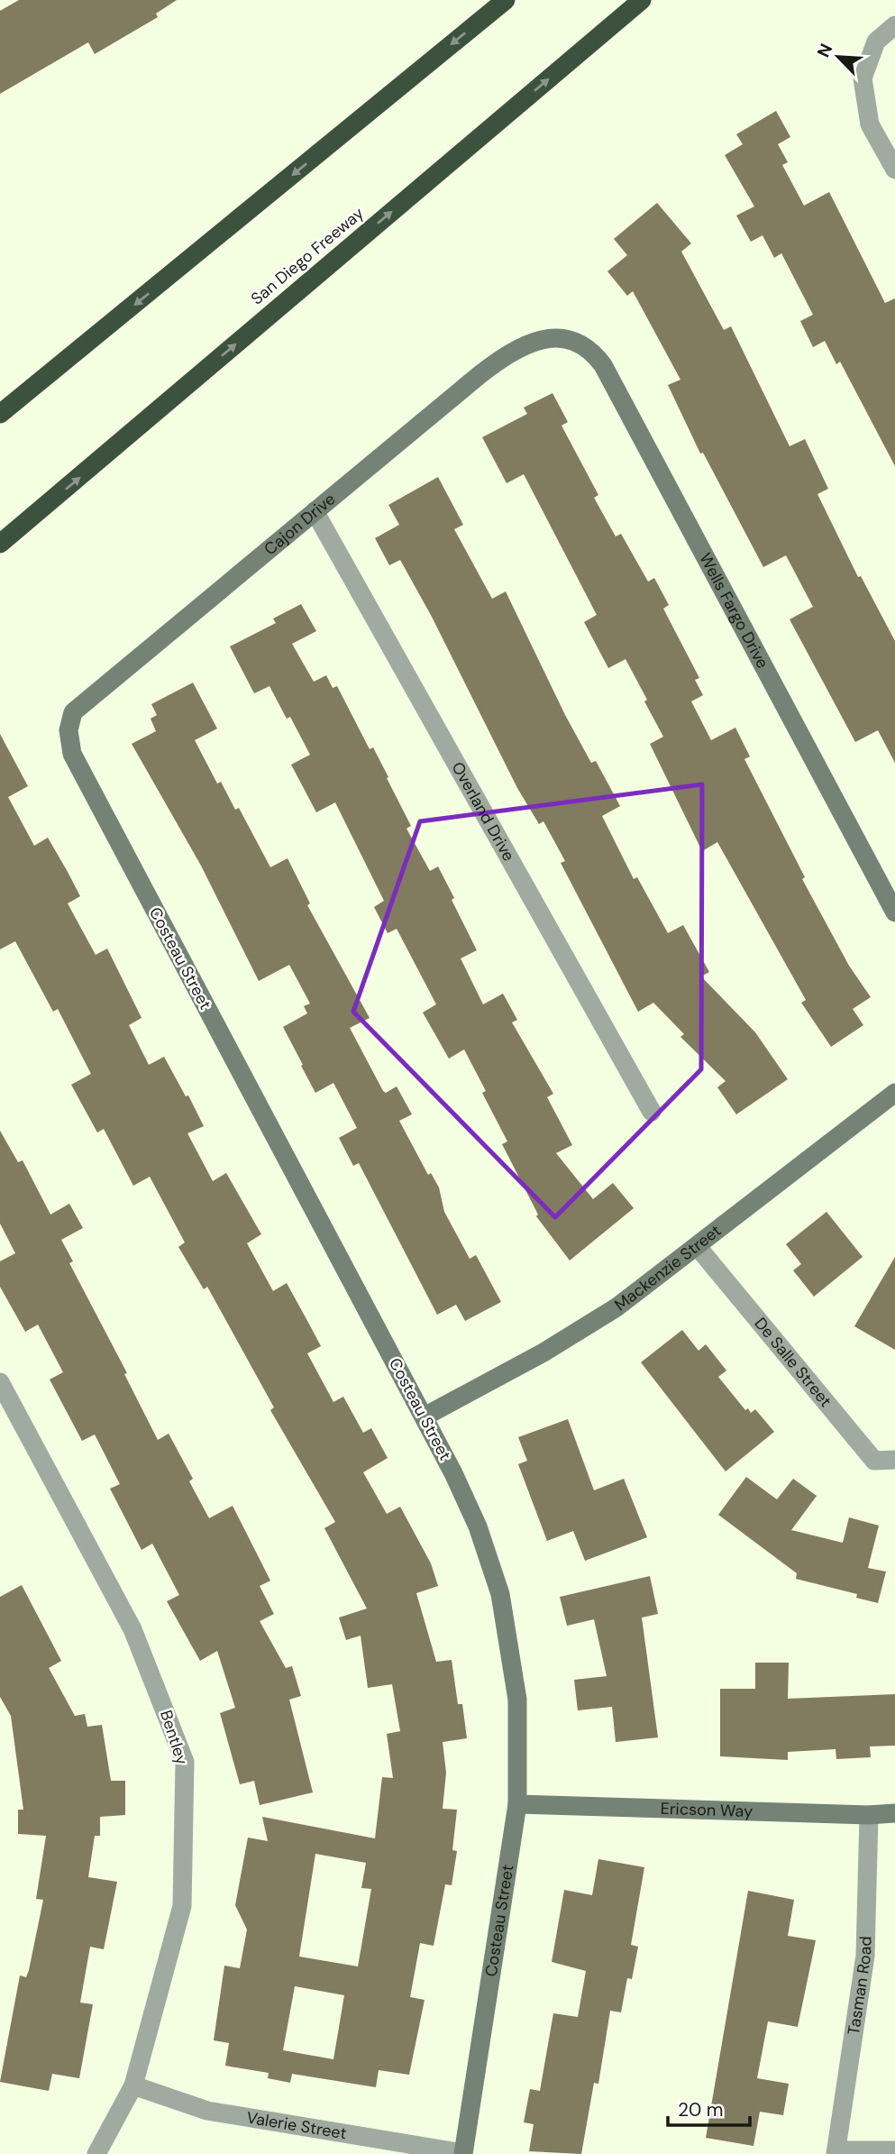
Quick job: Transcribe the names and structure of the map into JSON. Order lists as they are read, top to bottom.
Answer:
{
  "streets": {
    "highway": ["San Diego Freeway"],
    "street": [
      "Cajon Drive",
      "Wells Fargo Drive",
      "Overland Drive",
      "Costeau Street",
      "Mackenzie Street",
      "De Salle Street",
      "Bentley",
      "Ericson Way",
      "Tasman Road",
      "Valerie Street"
    ]
  },
  "crossings": [
    ["Cajon Drive", "Wells Fargo Drive"],
    ["Cajon Drive", "Overland Drive"],
    ["Cajon Drive", "Costeau Street"],
    ["Costeau Street", "Mackenzie Street"],
    ["Costeau Street", "Ericson Way"],
    ["Costeau Street", "Valerie Street"],
    ["Mackenzie Street", "De Salle Street"],
    ["Bentley", "Valerie Street"],
    ["Ericson Way", "Tasman Road"]
  ],
  "scale_bar": "20 m",
  "north": "top left"
}
